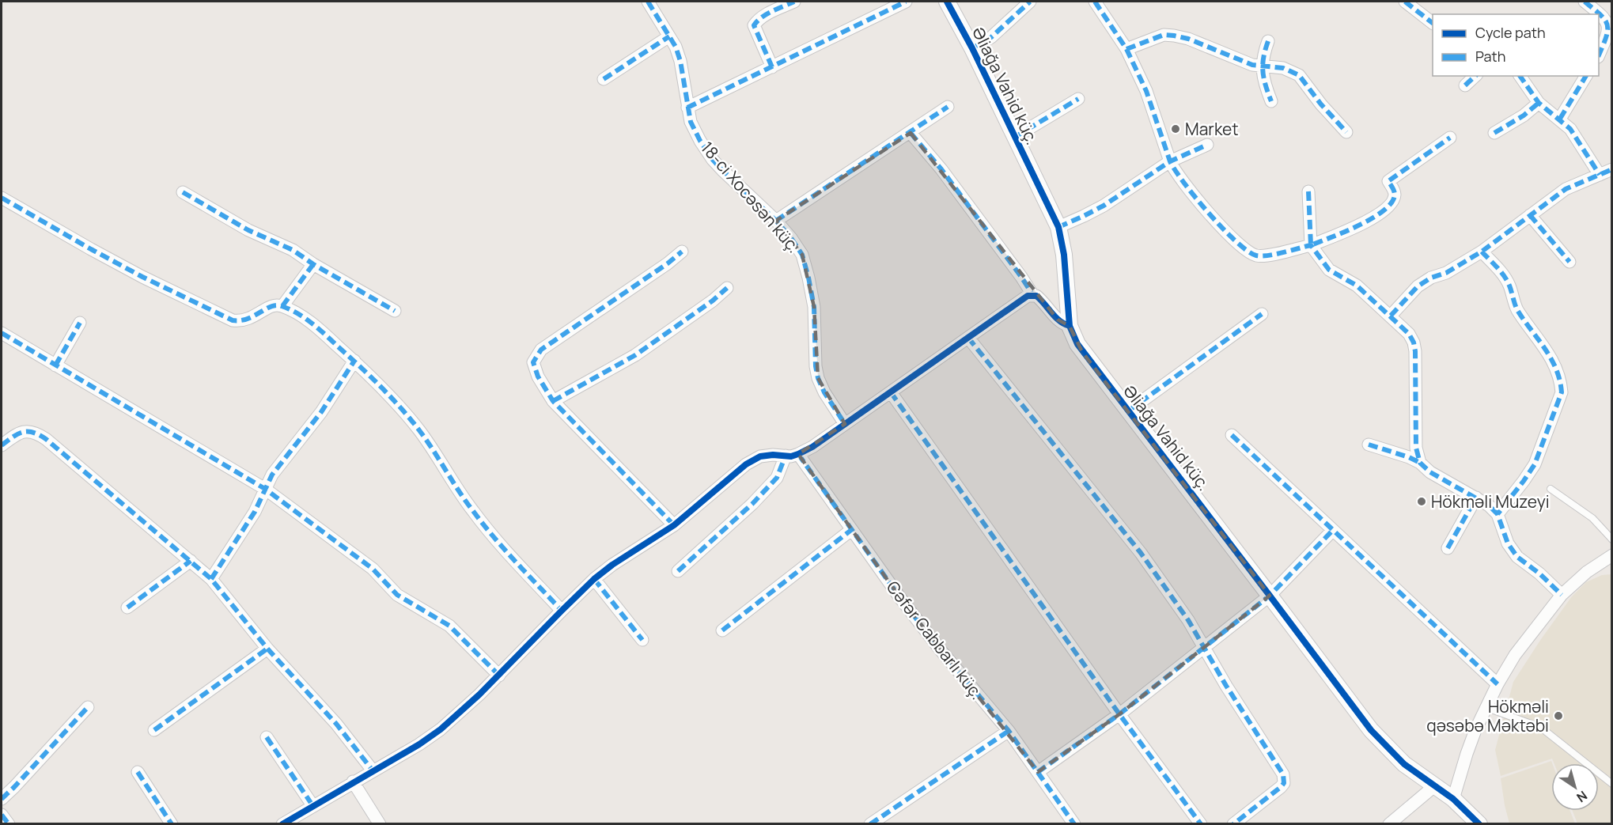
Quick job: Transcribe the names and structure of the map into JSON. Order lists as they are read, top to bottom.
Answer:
{
  "streets": {
    "street": ["Əliağa Vahid küç.", "18-ci Xocəsən küç.", "Cəfər Cabbarlı küç."]
  },
  "places": ["Market", "Hökməli Muzeyi", "Hökməli qəsəbə Məktəbi"],
  "legend": ["Cycle path", "Path"],
  "north": "bottom right"
}
